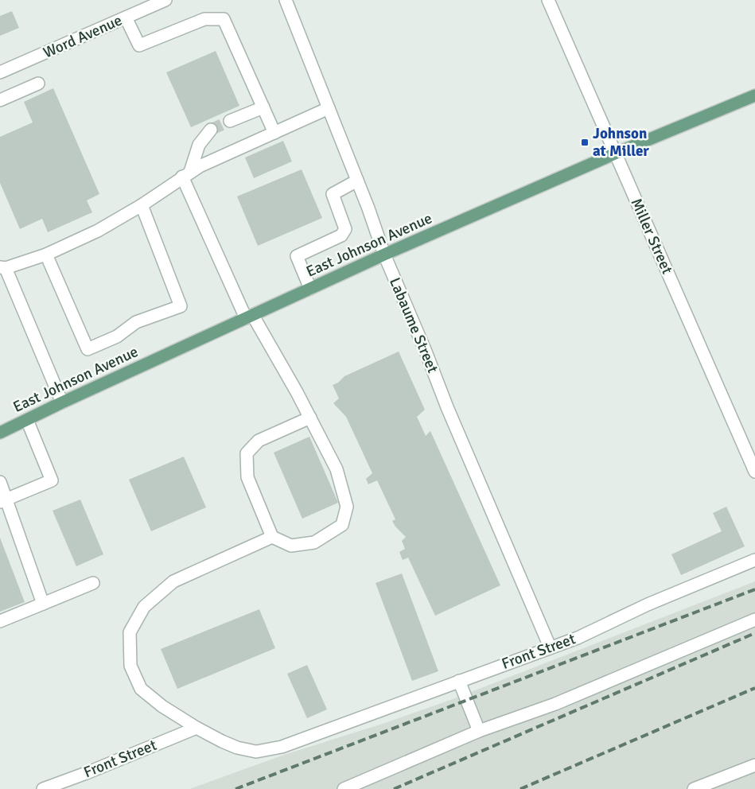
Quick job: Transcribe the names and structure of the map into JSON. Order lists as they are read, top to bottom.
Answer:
{
  "streets": {
    "main road": ["East Johnson Avenue"],
    "street": [
      "Word Avenue",
      "Miller Street",
      "Labaume Street",
      "Front Street"
    ]
  },
  "crossings": [
    ["Miller Street", "East Johnson Avenue"],
    ["East Johnson Avenue", "Labaume Street"],
    ["Labaume Street", "Front Street"]
  ],
  "places": {
    "transit": ["Johnson at Miller"]
  }
}
